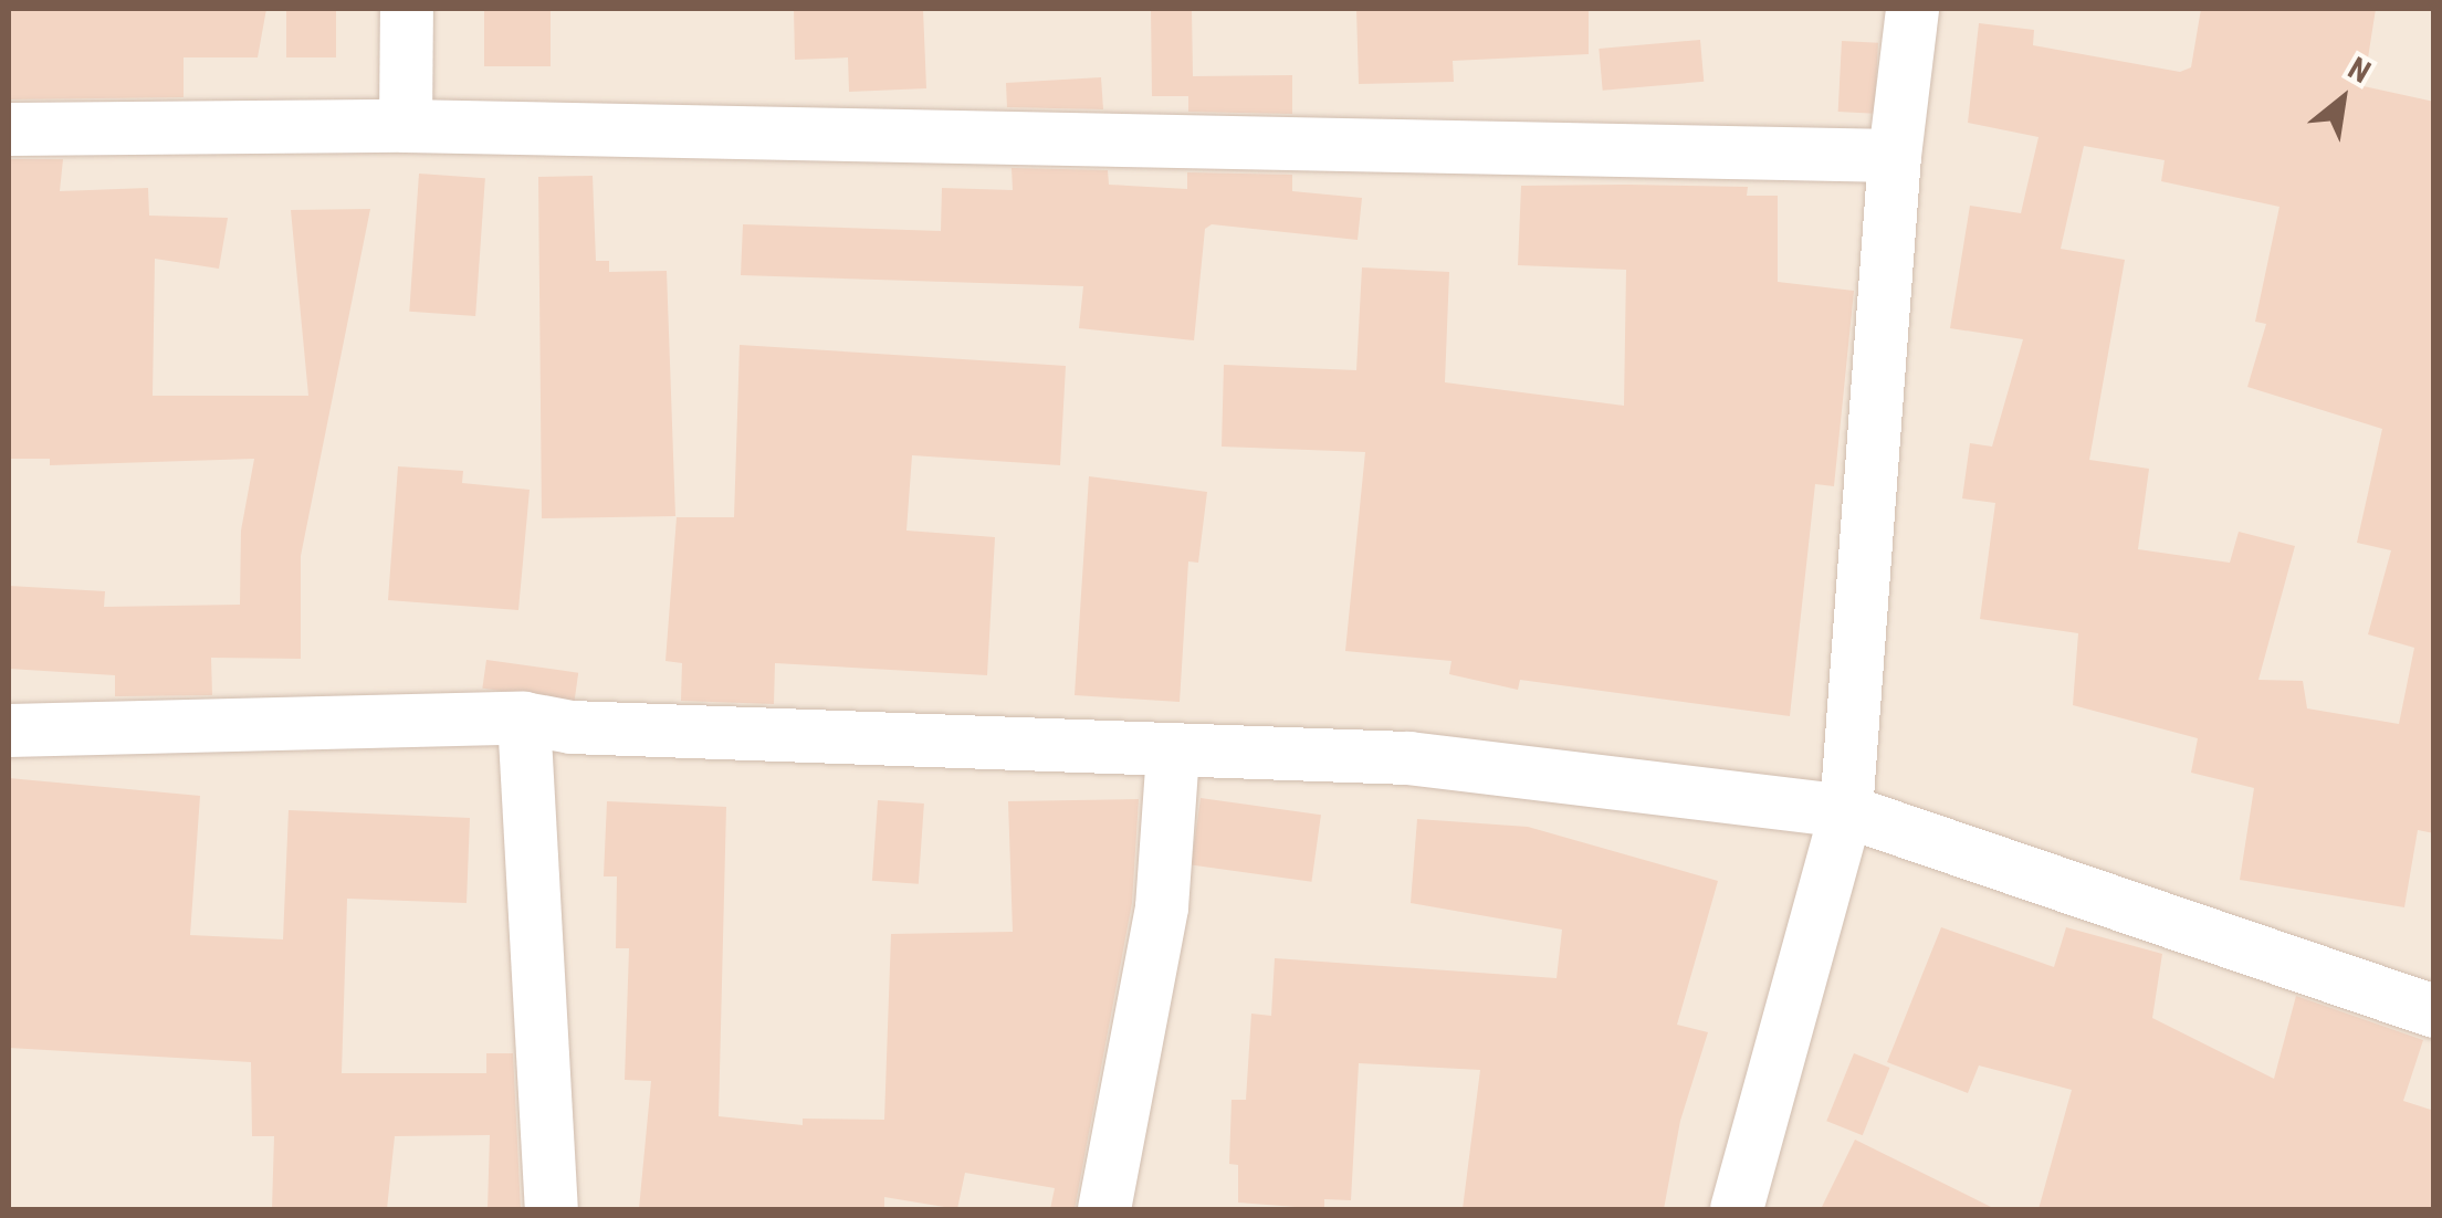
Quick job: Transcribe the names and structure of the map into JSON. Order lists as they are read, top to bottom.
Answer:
{
  "north": "top right"
}
